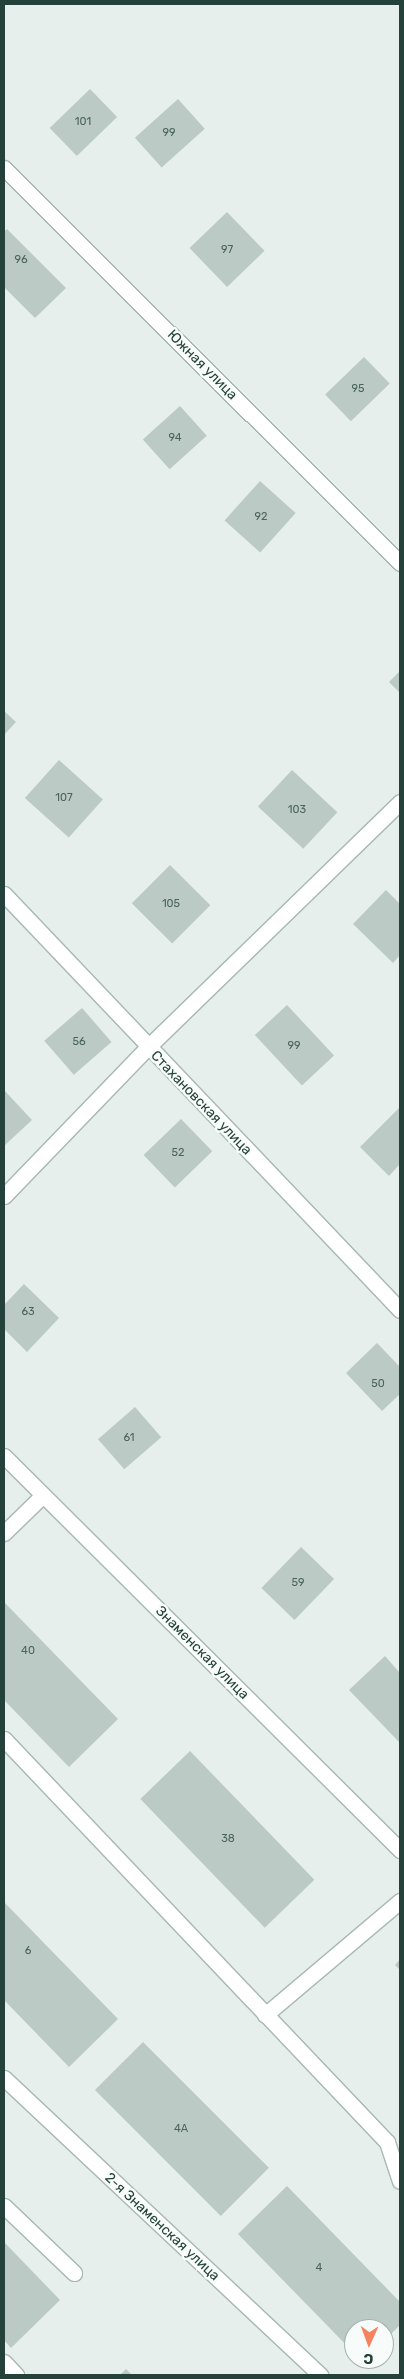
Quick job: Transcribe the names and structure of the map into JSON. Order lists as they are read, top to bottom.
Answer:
{
  "streets": {
    "street": [
      "Южная улица",
      "Стахановская улица",
      "Знаменская улица",
      "2-я Знаменская улица"
    ]
  },
  "house_numbers": [
    "101",
    "99",
    "97",
    "96",
    "95",
    "94",
    "92",
    "107",
    "103",
    "105",
    "56",
    "99",
    "52",
    "63",
    "50",
    "61",
    "59",
    "40",
    "38",
    "6",
    "4А",
    "4"
  ],
  "north": "bottom"
}
